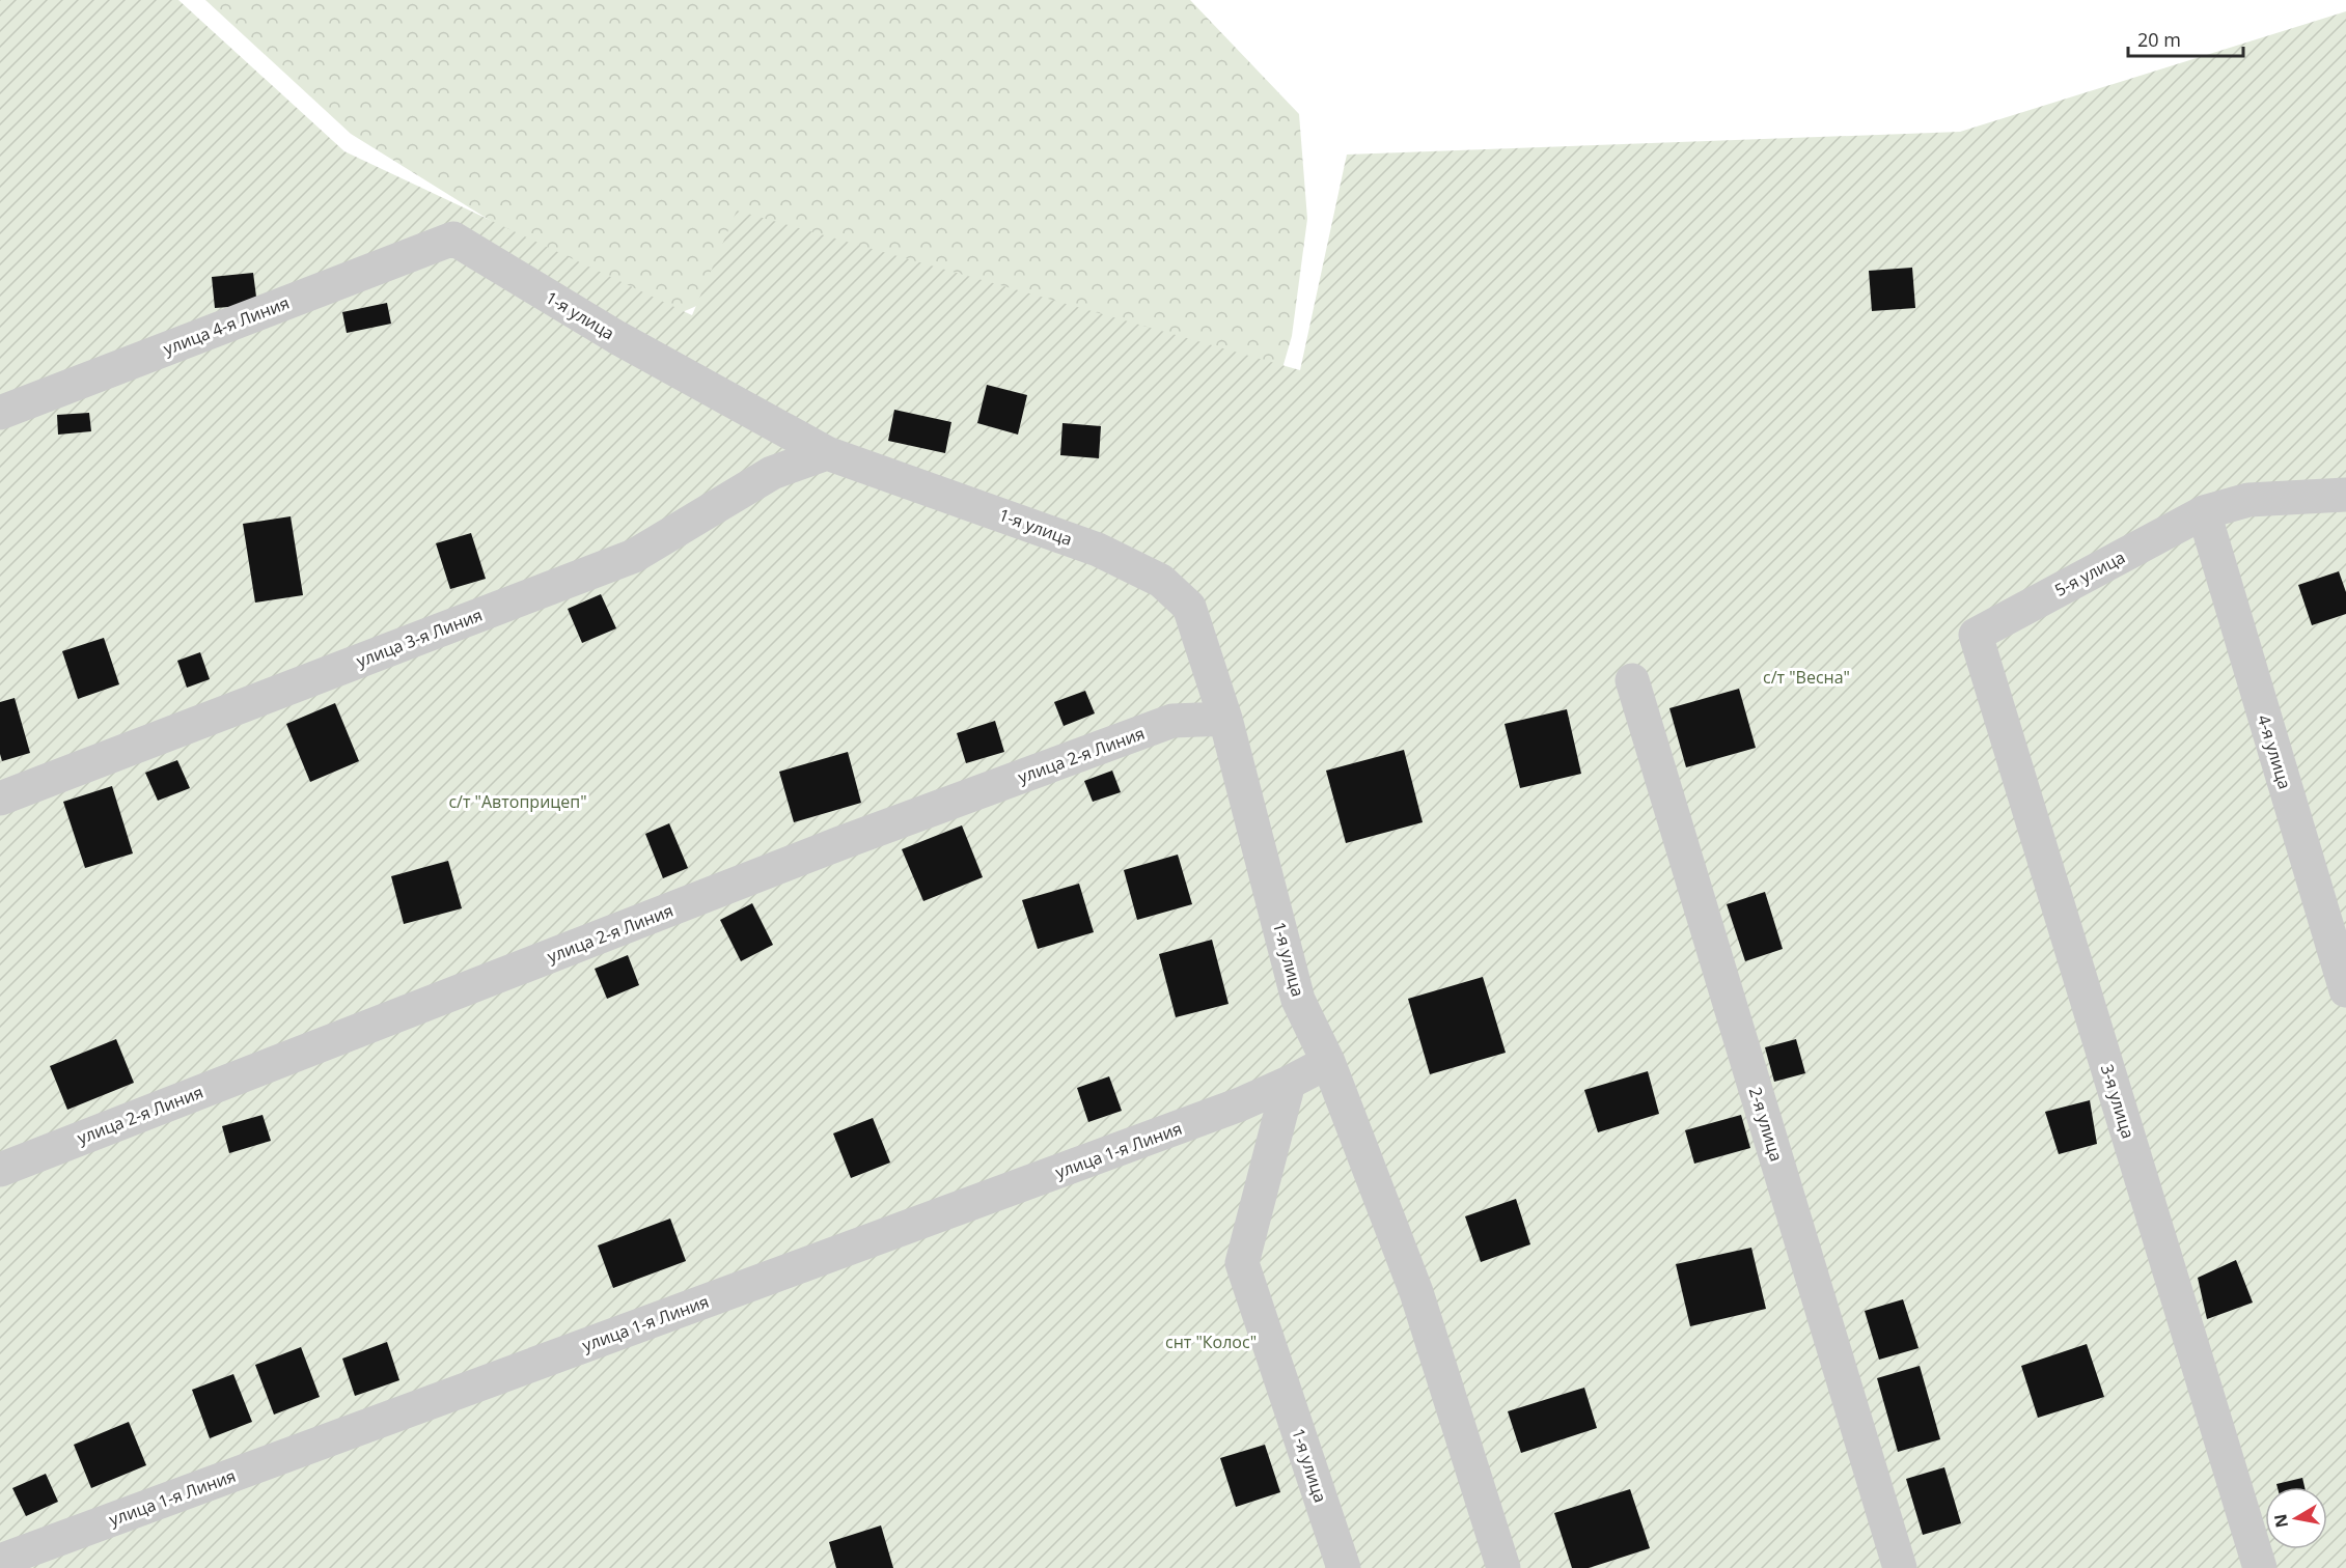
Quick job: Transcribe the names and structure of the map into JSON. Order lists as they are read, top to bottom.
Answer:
{
  "streets": {
    "street": [
      "1-я улица",
      "улица 4-я Линия",
      "5-я улица",
      "улица 3-я Линия",
      "4-я улица",
      "улица 2-я Линия",
      "3-я улица",
      "2-я улица",
      "улица 1-я Линия"
    ]
  },
  "crossings": [
    ["1-я улица", "улица 4-я Линия"],
    ["1-я улица", "улица 3-я Линия"],
    ["1-я улица", "улица 2-я Линия"],
    ["1-я улица", "улица 1-я Линия"],
    ["5-я улица", "4-я улица"],
    ["5-я улица", "3-я улица"]
  ],
  "parks": ["с/т \"Весна\"", "с/т \"Автоприцеп\"", "снт \"Колос\""],
  "scale_bar": "20 m",
  "north": "left"
}
